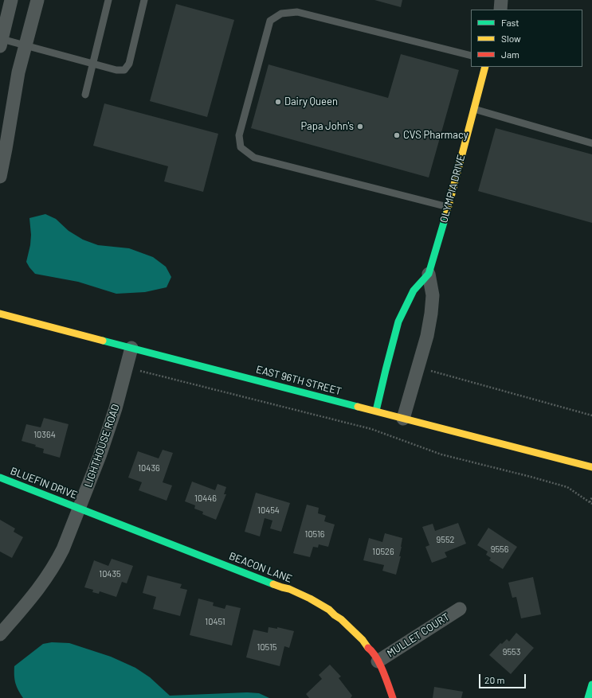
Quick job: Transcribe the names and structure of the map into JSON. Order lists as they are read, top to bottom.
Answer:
{
  "streets": {
    "street": [
      "OLYMPIA DRIVE",
      "EAST 96TH STREET",
      "LIGHTHOUSE ROAD",
      "BLUEFIN DRIVE",
      "BEACON LANE",
      "MULLET COURT"
    ]
  },
  "crossings": [
    ["OLYMPIA DRIVE", "EAST 96TH STREET"],
    ["EAST 96TH STREET", "LIGHTHOUSE ROAD"],
    ["LIGHTHOUSE ROAD", "BLUEFIN DRIVE"],
    ["LIGHTHOUSE ROAD", "BEACON LANE"],
    ["BLUEFIN DRIVE", "BEACON LANE"],
    ["BEACON LANE", "MULLET COURT"]
  ],
  "places": ["Dairy Queen", "Papa John's", "CVS Pharmacy"],
  "house_numbers": [
    "10364",
    "10436",
    "10446",
    "10454",
    "10516",
    "9552",
    "9556",
    "10526",
    "10435",
    "10451",
    "10515",
    "9553"
  ],
  "legend": ["Fast", "Slow", "Jam"],
  "scale_bar": "20 m"
}
